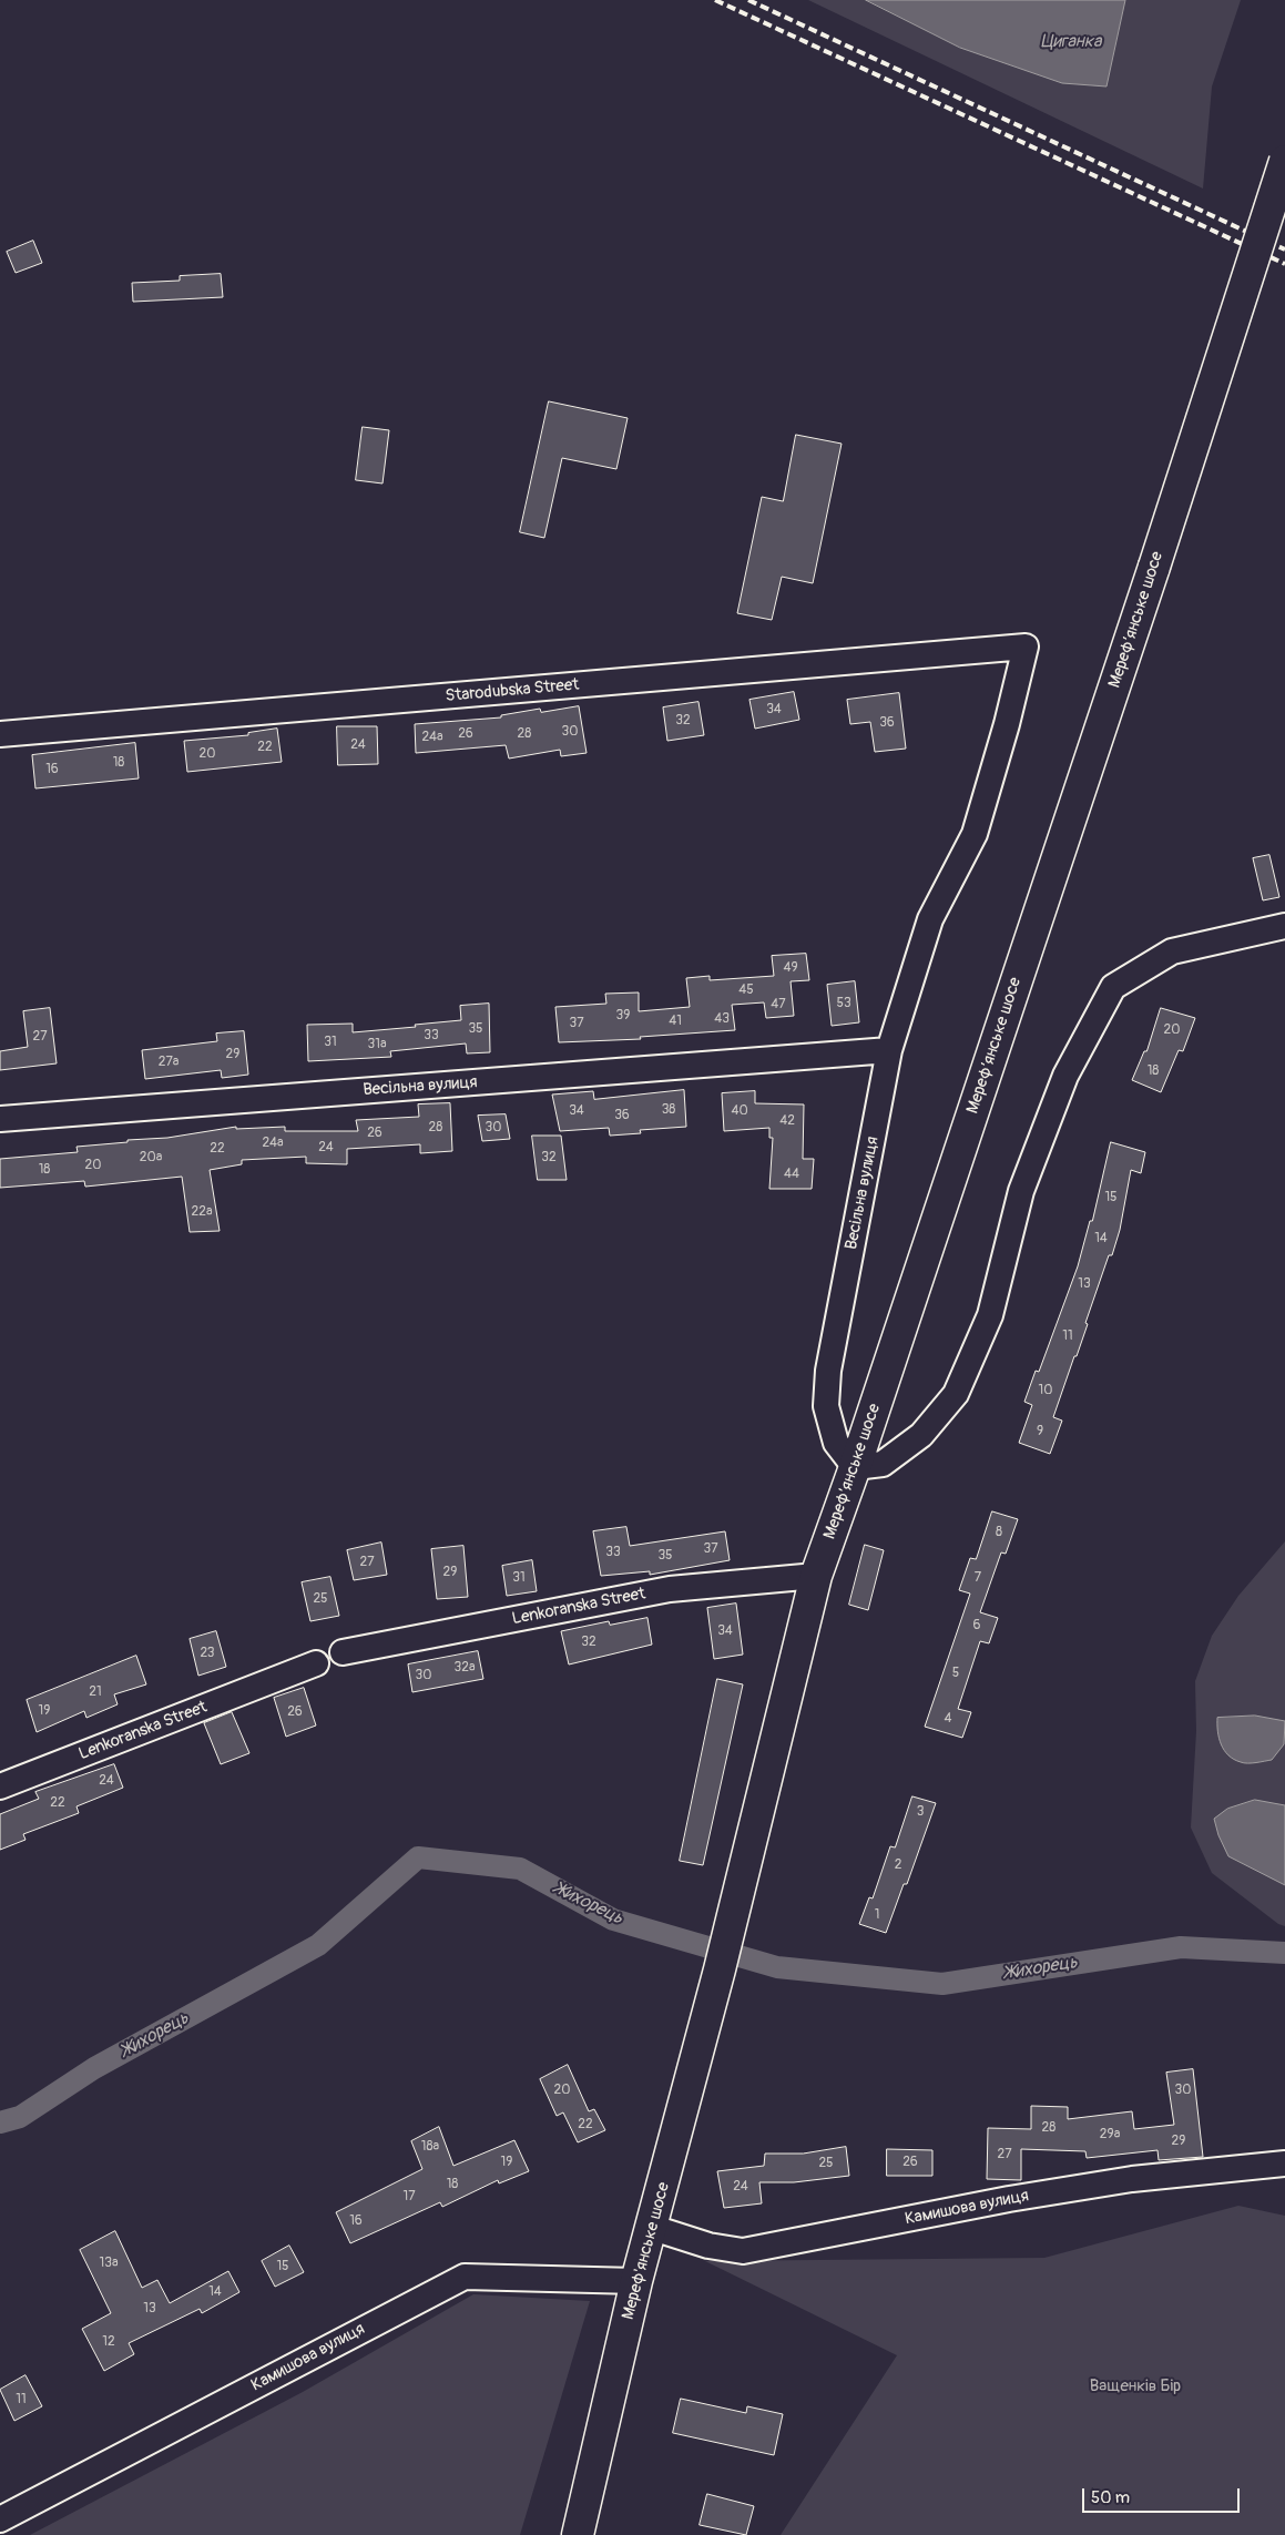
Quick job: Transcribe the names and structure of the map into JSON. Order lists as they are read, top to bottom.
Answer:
{
  "streets": {
    "highway": ["Мереф’янське шосе", "Мереф'янське шосе"],
    "street": [
      "Starodubska Street",
      "Весільна вулиця",
      "Lenkoranska Street",
      "Камишова вулиця"
    ]
  },
  "crossings": [
    ["Мереф’янське шосе", "Весільна вулиця"],
    ["Мереф’янське шосе", "Lenkoranska Street"],
    ["Мереф’янське шосе", "Мереф'янське шосе"],
    ["Starodubska Street", "Весільна вулиця"],
    ["Камишова вулиця", "Мереф'янське шосе"]
  ],
  "water": ["Циганка", "Жихорець"],
  "parks": ["Ващенків Бір"],
  "house_numbers": [
    "34",
    "32",
    "36",
    "30",
    "26",
    "28",
    "24а",
    "24",
    "22",
    "20",
    "18",
    "16",
    "49",
    "45",
    "53",
    "47",
    "39",
    "43",
    "41",
    "37",
    "35",
    "20",
    "33",
    "27",
    "31",
    "31а",
    "29",
    "27а",
    "18",
    "38",
    "34",
    "40",
    "36",
    "42",
    "28",
    "30",
    "26",
    "24а",
    "24",
    "22",
    "20а",
    "32",
    "20",
    "18",
    "44",
    "15",
    "22а",
    "14",
    "13",
    "11",
    "10",
    "9",
    "8",
    "37",
    "33",
    "35",
    "27",
    "29",
    "31",
    "7",
    "25",
    "6",
    "34",
    "32",
    "23",
    "32а",
    "5",
    "30",
    "21",
    "19",
    "26",
    "4",
    "24",
    "22",
    "3",
    "2",
    "1",
    "20",
    "30",
    "22",
    "28",
    "29а",
    "29",
    "18а",
    "27",
    "19",
    "26",
    "25",
    "18",
    "24",
    "17",
    "16",
    "13а",
    "15",
    "14",
    "13",
    "12",
    "11"
  ],
  "scale_bar": "50 m"
}
